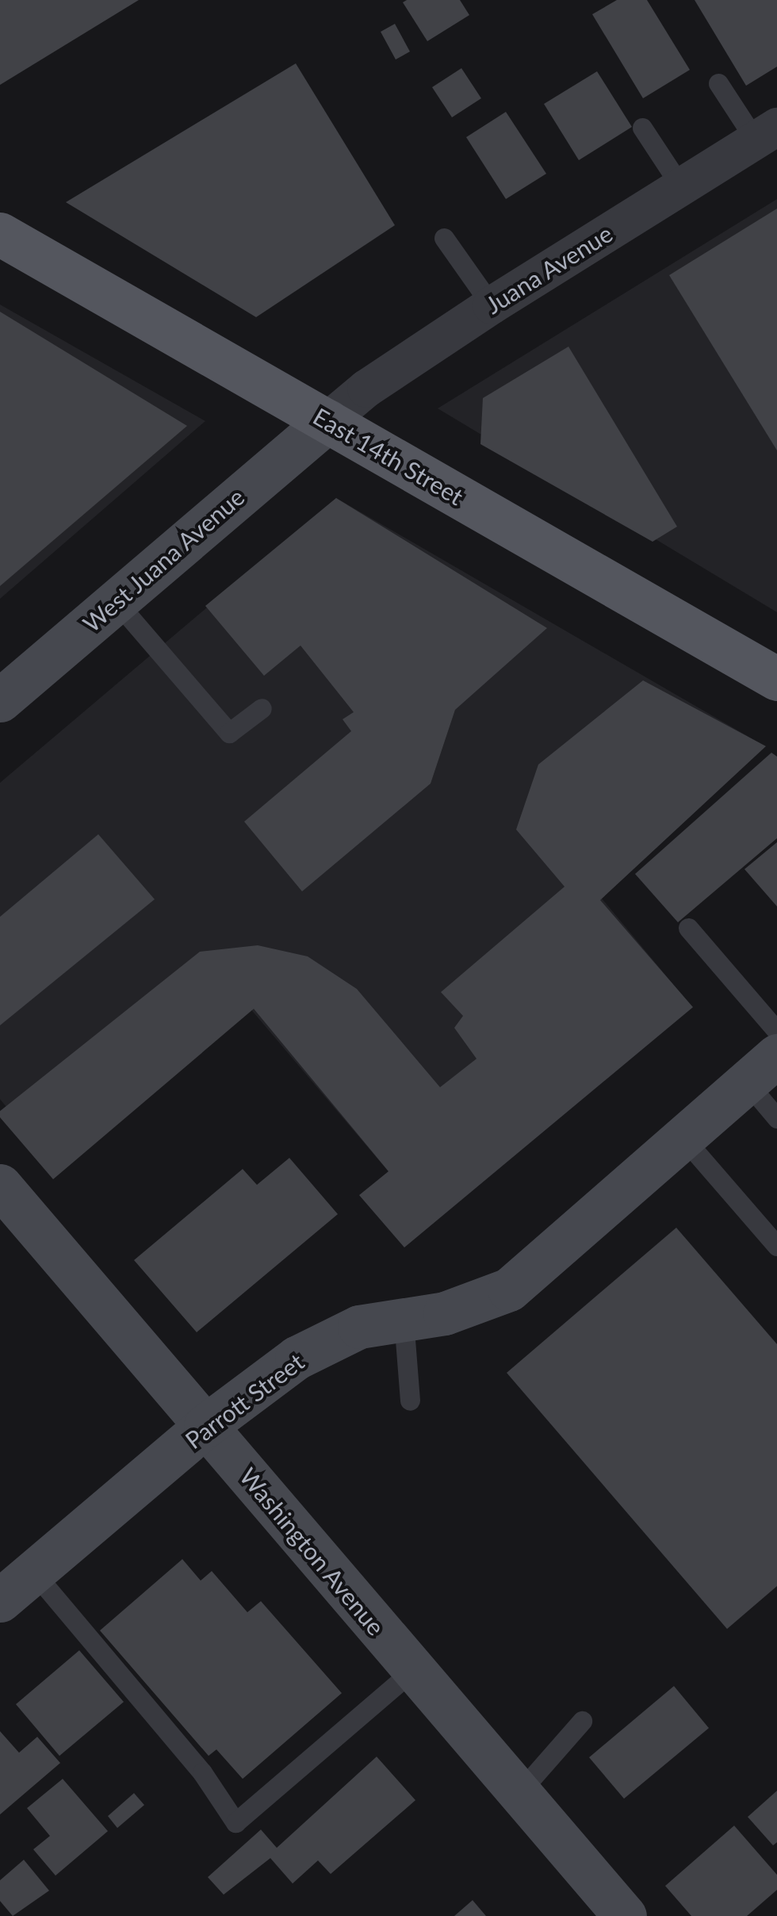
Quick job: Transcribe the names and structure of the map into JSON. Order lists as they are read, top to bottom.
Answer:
{
  "streets": {
    "main road": ["East 14th Street"],
    "street": [
      "Juana Avenue",
      "West Juana Avenue",
      "Parrott Street",
      "Washington Avenue"
    ]
  },
  "crossings": [
    ["Juana Avenue", "East 14th Street"],
    ["Juana Avenue", "West Juana Avenue"],
    ["East 14th Street", "West Juana Avenue"],
    ["Parrott Street", "Washington Avenue"]
  ]
}
